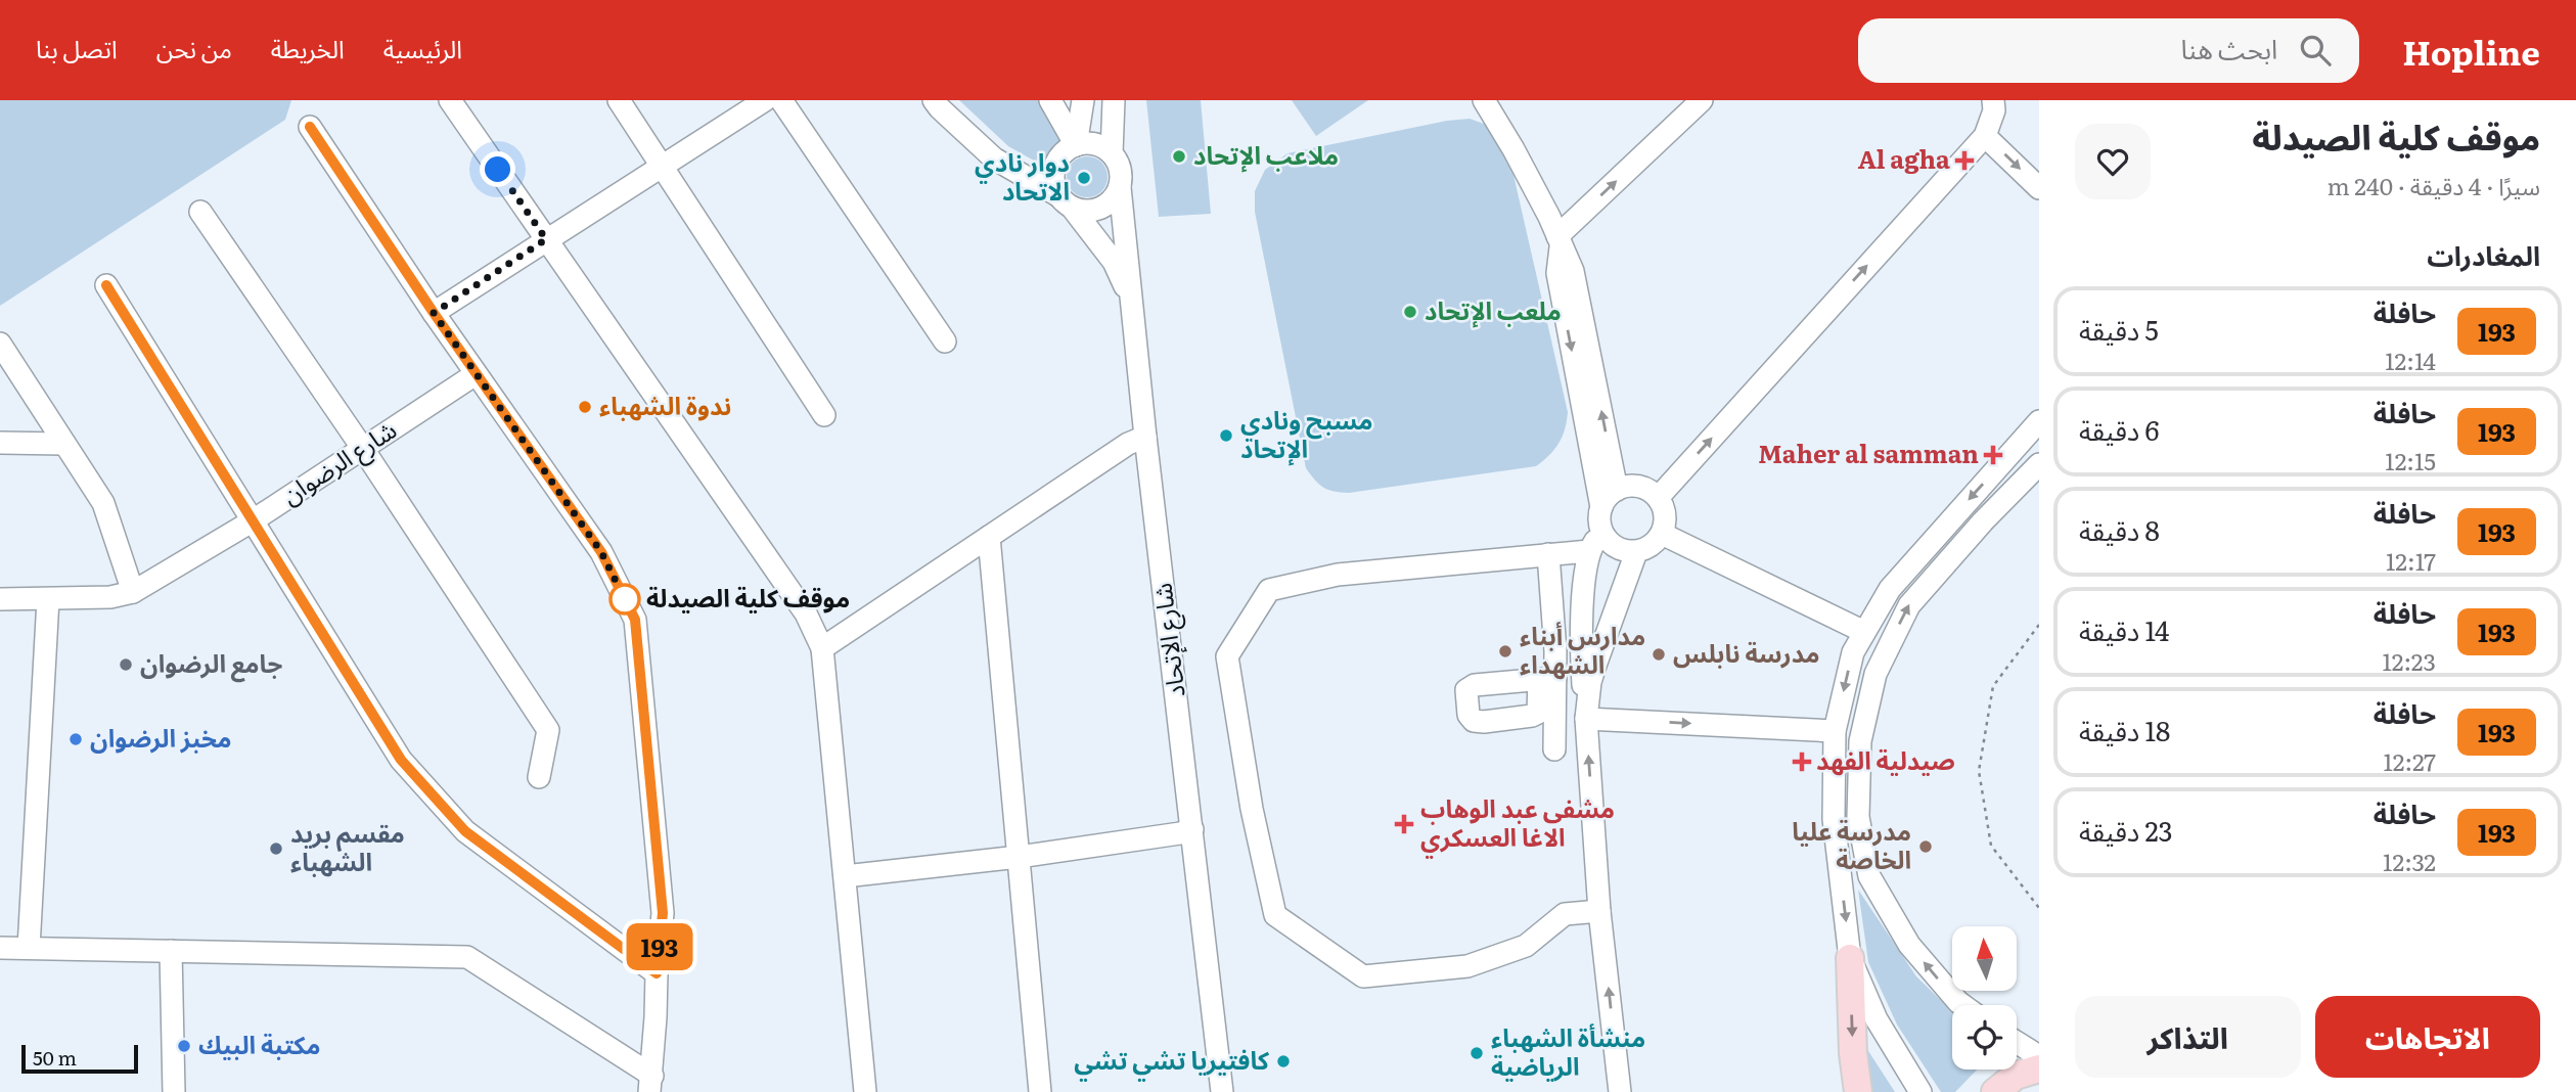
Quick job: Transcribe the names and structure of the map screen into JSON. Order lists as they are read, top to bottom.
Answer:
{
  "streets": {
    "street": ["شارع الرضوان", "شارع الإتحاد"]
  },
  "places": {
    "other": [
      "ملاعب الإتحاد",
      "دوار نادي الاتحاد",
      "ملعب الإتحاد",
      "ندوة الشهباء",
      "مسبح ونادي الإتحاد",
      "موقف كلية الصيدلة",
      "مدارس أبناء الشهداء",
      "مدرسة نابلس",
      "جامع الرضوان",
      "مخبز الرضوان",
      "مدرسة عليا الخاصة",
      "مقسم بريد الشهباء",
      "مكتبة البيك",
      "منشأة الشهباء الرياضية",
      "كافتيريا تشي تشي"
    ],
    "health": [
      "Al agha",
      "Maher al samman",
      "صيدلية الفهد",
      "مشفى عبد الوهاب الاغا العسكري"
    ]
  },
  "lines": ["bus line 193"],
  "scale_bar": "50 m",
  "north": "top",
  "page": {
    "header": "Hopline",
    "search": "ابحث هنا",
    "nav": [
      "الرئيسية",
      "الخريطة",
      "من نحن",
      "اتصل بنا"
    ],
    "heading": [
      ["موقف كلية الصيدلة", "سيرًا · 4 دقيقة · 240 m"],
      "المغادرات"
    ],
    "on_map": "193",
    "list": [
      {
        "mark": "193",
        "name": "حافلة",
        "note": "12:14",
        "value": "5 دقيقة"
      },
      {
        "mark": "193",
        "name": "حافلة",
        "note": "12:15",
        "value": "6 دقيقة"
      },
      {
        "mark": "193",
        "name": "حافلة",
        "note": "12:17",
        "value": "8 دقيقة"
      },
      {
        "mark": "193",
        "name": "حافلة",
        "note": "12:23",
        "value": "14 دقيقة"
      },
      {
        "mark": "193",
        "name": "حافلة",
        "note": "12:27",
        "value": "18 دقيقة"
      },
      {
        "mark": "193",
        "name": "حافلة",
        "note": "12:32",
        "value": "23 دقيقة"
      }
    ],
    "buttons": ["الاتجاهات", "التذاكر"],
    "scale": "50 m"
  }
}
